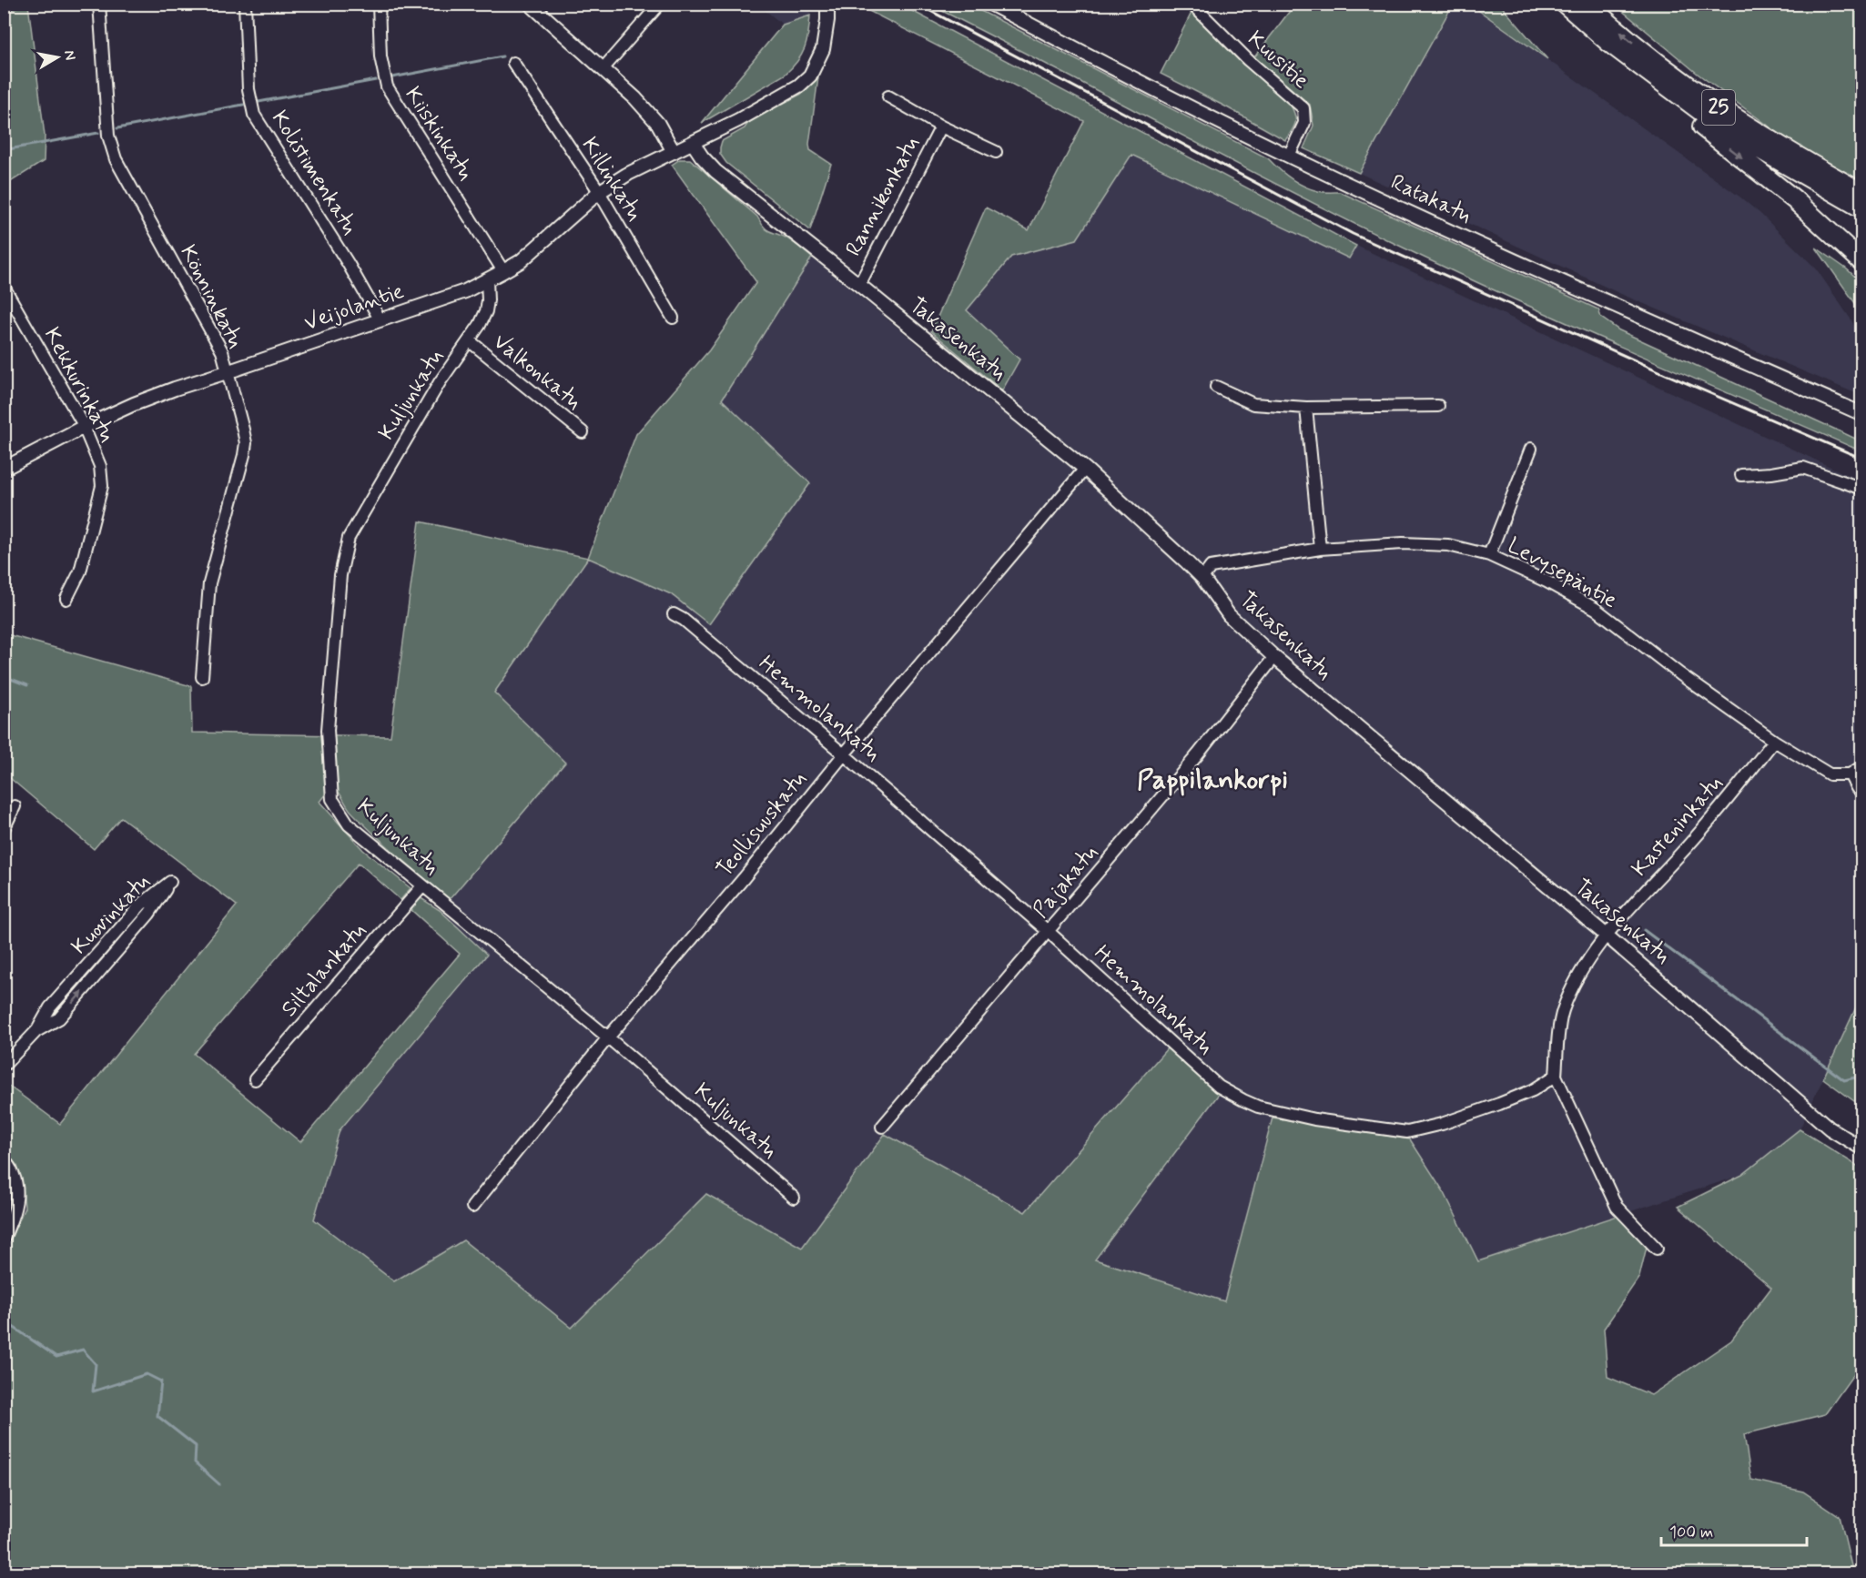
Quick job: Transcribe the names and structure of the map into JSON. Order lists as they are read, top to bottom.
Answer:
{
  "streets": {
    "highway": ["25"],
    "street": [
      "Kuusitie",
      "Kiiskinkatu",
      "Kolistimenkatu",
      "Killinkatu",
      "Rannikonkatu",
      "Ratakatu",
      "Könninkatu",
      "Veijolantie",
      "Takasenkatu",
      "Valkonkatu",
      "Kekkurinkatu",
      "Kuljunkatu",
      "Levysepäntie",
      "Hemmolankatu",
      "Teollisuuskatu",
      "Kasteninkatu",
      "Pajakatu",
      "Kuovinkatu",
      "Siltalankatu"
    ]
  },
  "crossings": [
    ["Kuusitie", "Ratakatu"],
    ["Kiiskinkatu", "Veijolantie"],
    ["Kolistimenkatu", "Veijolantie"],
    ["Killinkatu", "Veijolantie"],
    ["Rannikonkatu", "Takasenkatu"],
    ["Könninkatu", "Veijolantie"],
    ["Veijolantie", "Takasenkatu"],
    ["Veijolantie", "Kekkurinkatu"],
    ["Veijolantie", "Kuljunkatu"],
    ["Takasenkatu", "Levysepäntie"],
    ["Takasenkatu", "Teollisuuskatu"],
    ["Takasenkatu", "Kasteninkatu"],
    ["Takasenkatu", "Pajakatu"],
    ["Valkonkatu", "Kuljunkatu"],
    ["Kuljunkatu", "Teollisuuskatu"],
    ["Kuljunkatu", "Siltalankatu"],
    ["Levysepäntie", "Kasteninkatu"],
    ["Hemmolankatu", "Teollisuuskatu"],
    ["Hemmolankatu", "Pajakatu"]
  ],
  "districts": ["Pappilankorpi"],
  "scale_bar": "100 m",
  "north": "right"
}
